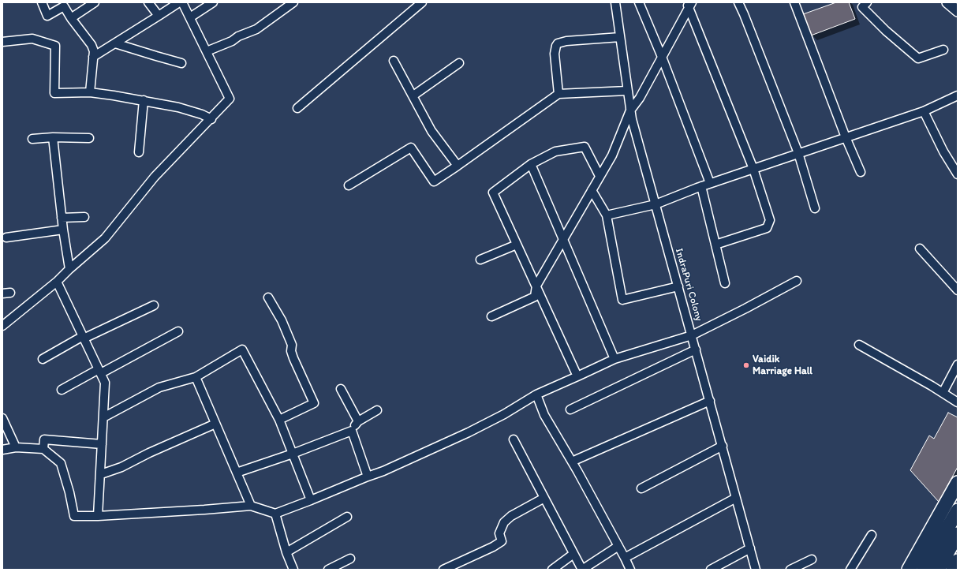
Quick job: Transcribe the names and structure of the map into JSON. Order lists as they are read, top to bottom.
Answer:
{
  "streets": {
    "street": ["IndraPuri Colony"]
  },
  "places": ["Vaidik Marriage Hall"]
}
